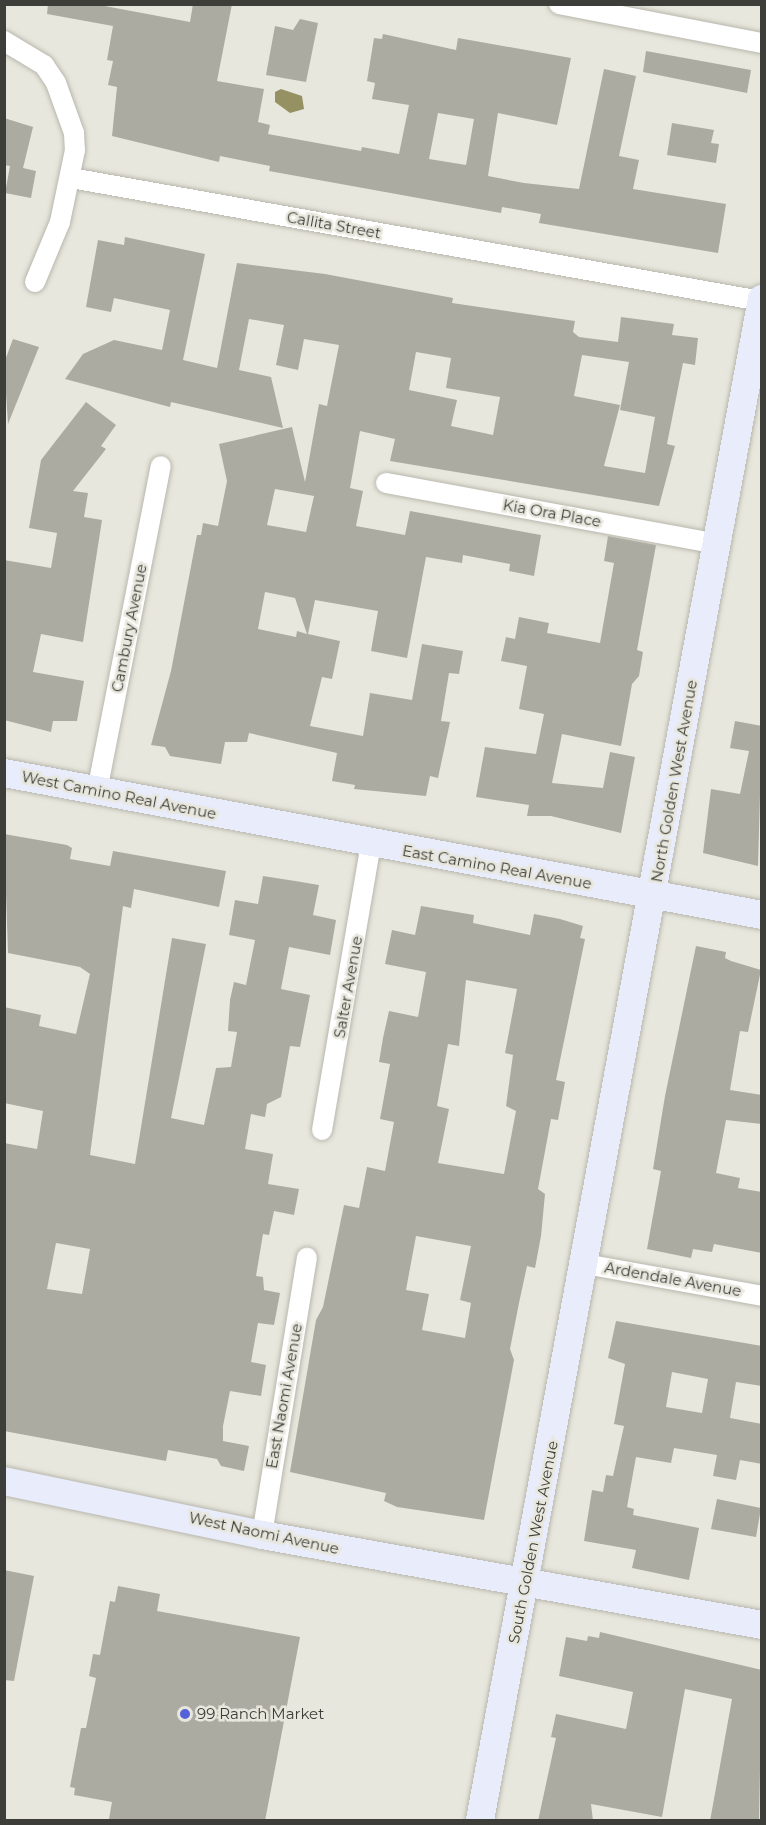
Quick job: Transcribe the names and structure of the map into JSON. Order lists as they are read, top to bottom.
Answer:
{
  "streets": {
    "street": [
      "Callita Street",
      "Kia Ora Place",
      "Cambury Avenue",
      "North Golden West Avenue",
      "West Camino Real Avenue",
      "East Camino Real Avenue",
      "Salter Avenue",
      "Ardendale Avenue",
      "East Naomi Avenue",
      "West Naomi Avenue",
      "South Golden West Avenue"
    ]
  },
  "crossings": [
    ["Callita Street", "North Golden West Avenue"],
    ["Kia Ora Place", "North Golden West Avenue"],
    ["Cambury Avenue", "West Camino Real Avenue"],
    ["North Golden West Avenue", "East Camino Real Avenue"],
    ["North Golden West Avenue", "Ardendale Avenue"],
    ["North Golden West Avenue", "South Golden West Avenue"],
    ["West Camino Real Avenue", "East Camino Real Avenue"],
    ["East Camino Real Avenue", "Salter Avenue"],
    ["Ardendale Avenue", "South Golden West Avenue"],
    ["East Naomi Avenue", "West Naomi Avenue"],
    ["West Naomi Avenue", "South Golden West Avenue"]
  ],
  "places": ["99 Ranch Market"]
}
